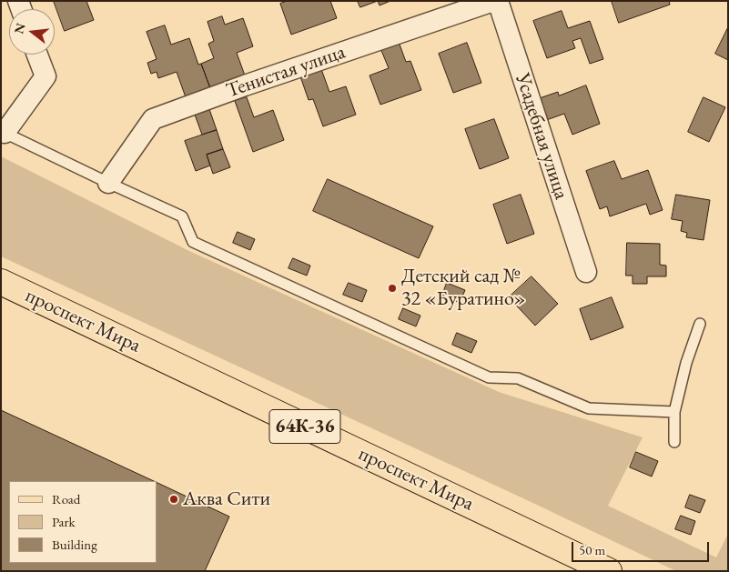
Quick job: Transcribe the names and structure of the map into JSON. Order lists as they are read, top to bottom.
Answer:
{
  "streets": {
    "main road": ["проспект Мира", "64К-36"],
    "street": ["Тенистая улица", "Усадебная улица"]
  },
  "places": ["Детский сад № 32 «Буратино»", "Аква Сити"],
  "legend": ["Road", "Park", "Building"],
  "scale_bar": "50 m",
  "north": "left"
}
